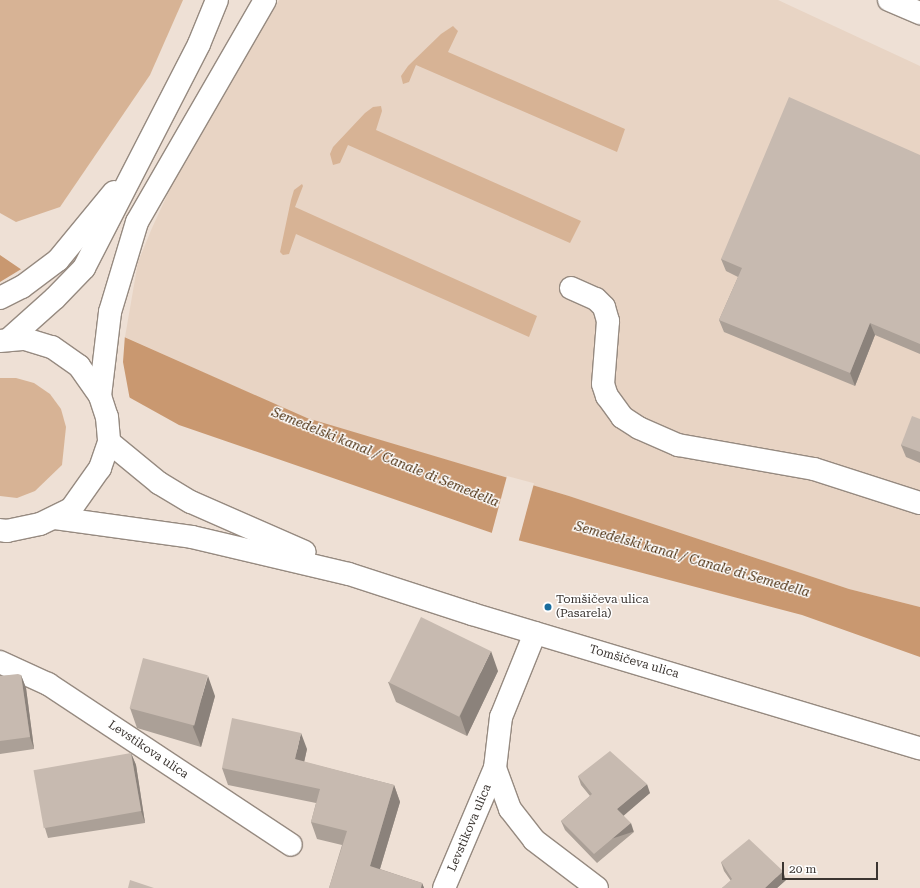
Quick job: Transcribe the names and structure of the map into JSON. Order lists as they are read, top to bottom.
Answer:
{
  "streets": {
    "main road": ["Tomšičeva ulica", "Levstikova ulica"]
  },
  "water": ["Semedelski kanal / Canale di Semedella"],
  "places": ["Tomšičeva ulica (Pasarela)"],
  "scale_bar": "20 m"
}
